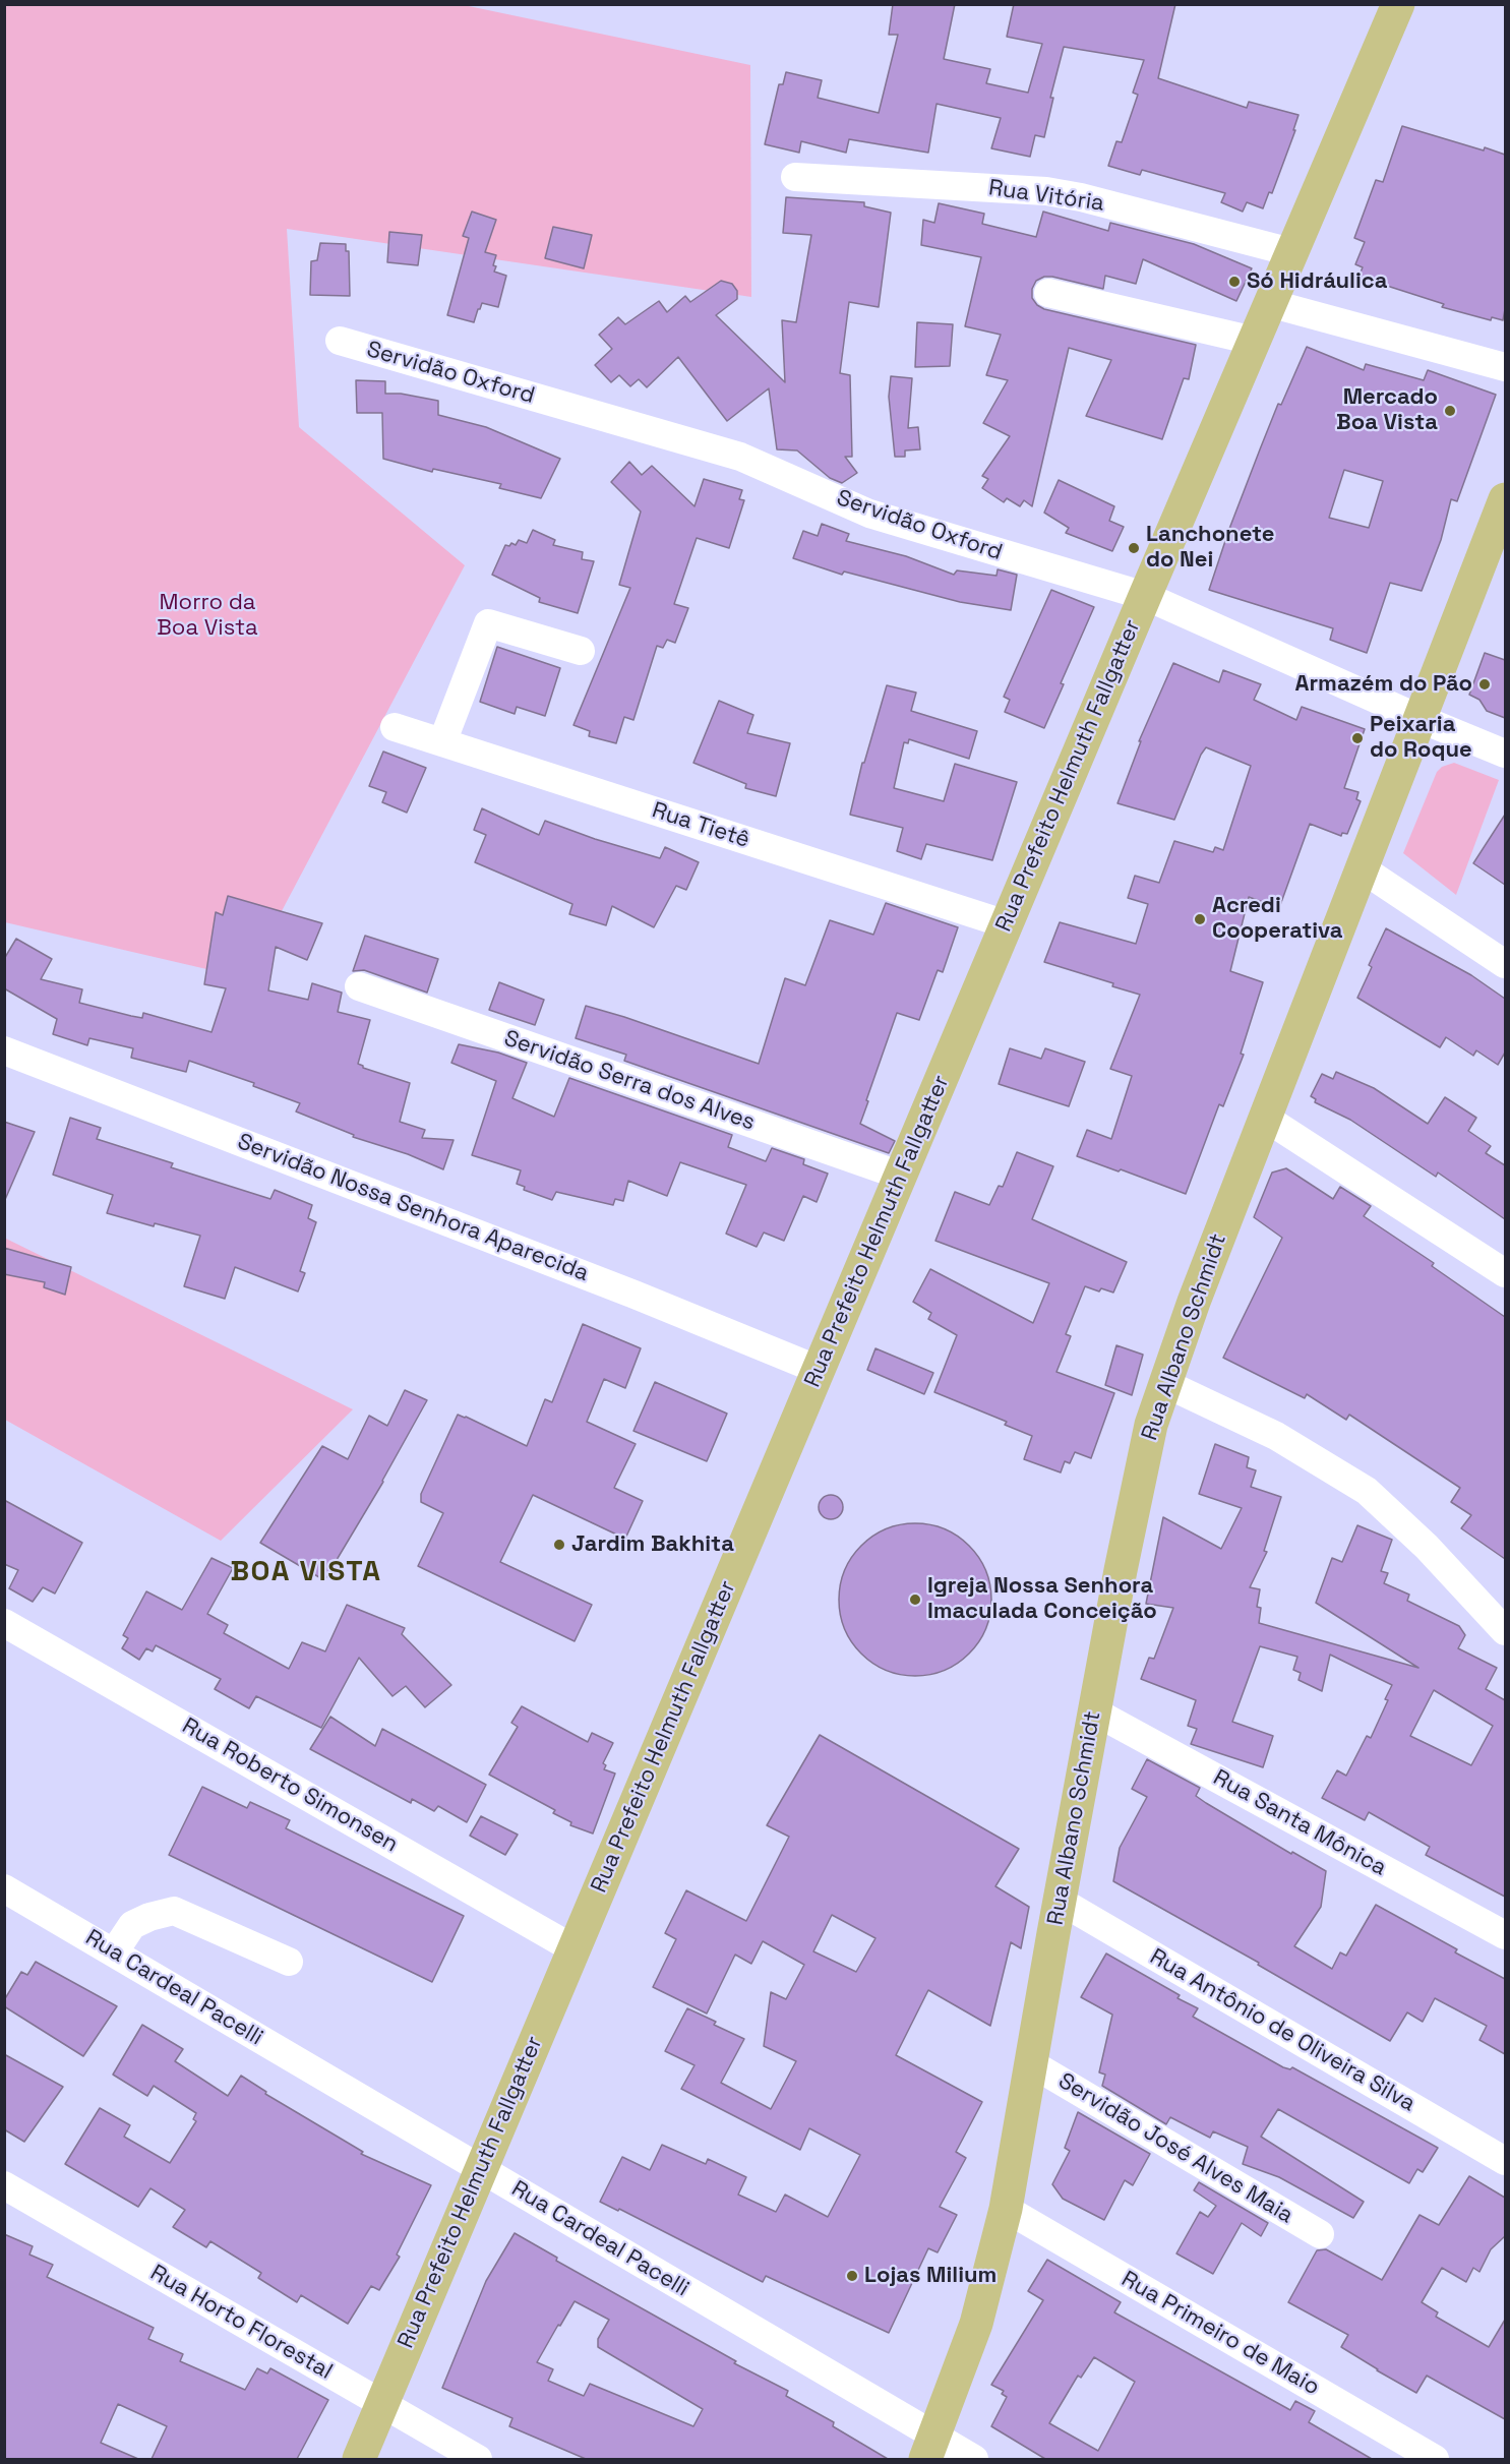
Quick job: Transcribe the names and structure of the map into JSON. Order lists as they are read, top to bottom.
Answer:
{
  "streets": {
    "main road": ["Rua Prefeito Helmuth Fallgatter", "Rua Albano Schmidt"],
    "street": [
      "Rua Vitória",
      "Servidão Oxford",
      "Rua Tietê",
      "Servidão Serra dos Alves",
      "Servidão Nossa Senhora Aparecida",
      "Rua Roberto Simonsen",
      "Rua Santa Mônica",
      "Rua Cardeal Pacelli",
      "Rua Antônio de Oliveira Silva",
      "Servidão José Alves Maia",
      "Rua Horto Florestal",
      "Rua Primeiro de Maio"
    ]
  },
  "crossings": [
    ["Rua Vitória", "Rua Prefeito Helmuth Fallgatter"],
    ["Servidão Oxford", "Rua Prefeito Helmuth Fallgatter"],
    ["Servidão Oxford", "Rua Albano Schmidt"],
    ["Rua Prefeito Helmuth Fallgatter", "Rua Tietê"],
    ["Rua Prefeito Helmuth Fallgatter", "Servidão Serra dos Alves"],
    ["Rua Prefeito Helmuth Fallgatter", "Servidão Nossa Senhora Aparecida"],
    ["Rua Prefeito Helmuth Fallgatter", "Rua Roberto Simonsen"],
    ["Rua Prefeito Helmuth Fallgatter", "Rua Cardeal Pacelli"],
    ["Rua Prefeito Helmuth Fallgatter", "Rua Horto Florestal"],
    ["Rua Albano Schmidt", "Rua Santa Mônica"],
    ["Rua Albano Schmidt", "Rua Cardeal Pacelli"],
    ["Rua Albano Schmidt", "Rua Antônio de Oliveira Silva"],
    ["Rua Albano Schmidt", "Servidão José Alves Maia"],
    ["Rua Albano Schmidt", "Rua Primeiro de Maio"]
  ],
  "districts": ["BOA VISTA"],
  "parks": ["Morro da Boa Vista"],
  "places": [
    "Só Hidráulica",
    "Mercado Boa Vista",
    "Lanchonete do Nei",
    "Armazém do Pão",
    "Peixaria do Roque",
    "Acredi Cooperativa",
    "Jardim Bakhita",
    "Igreja Nossa Senhora Imaculada Conceição",
    "Lojas Milium"
  ]
}
